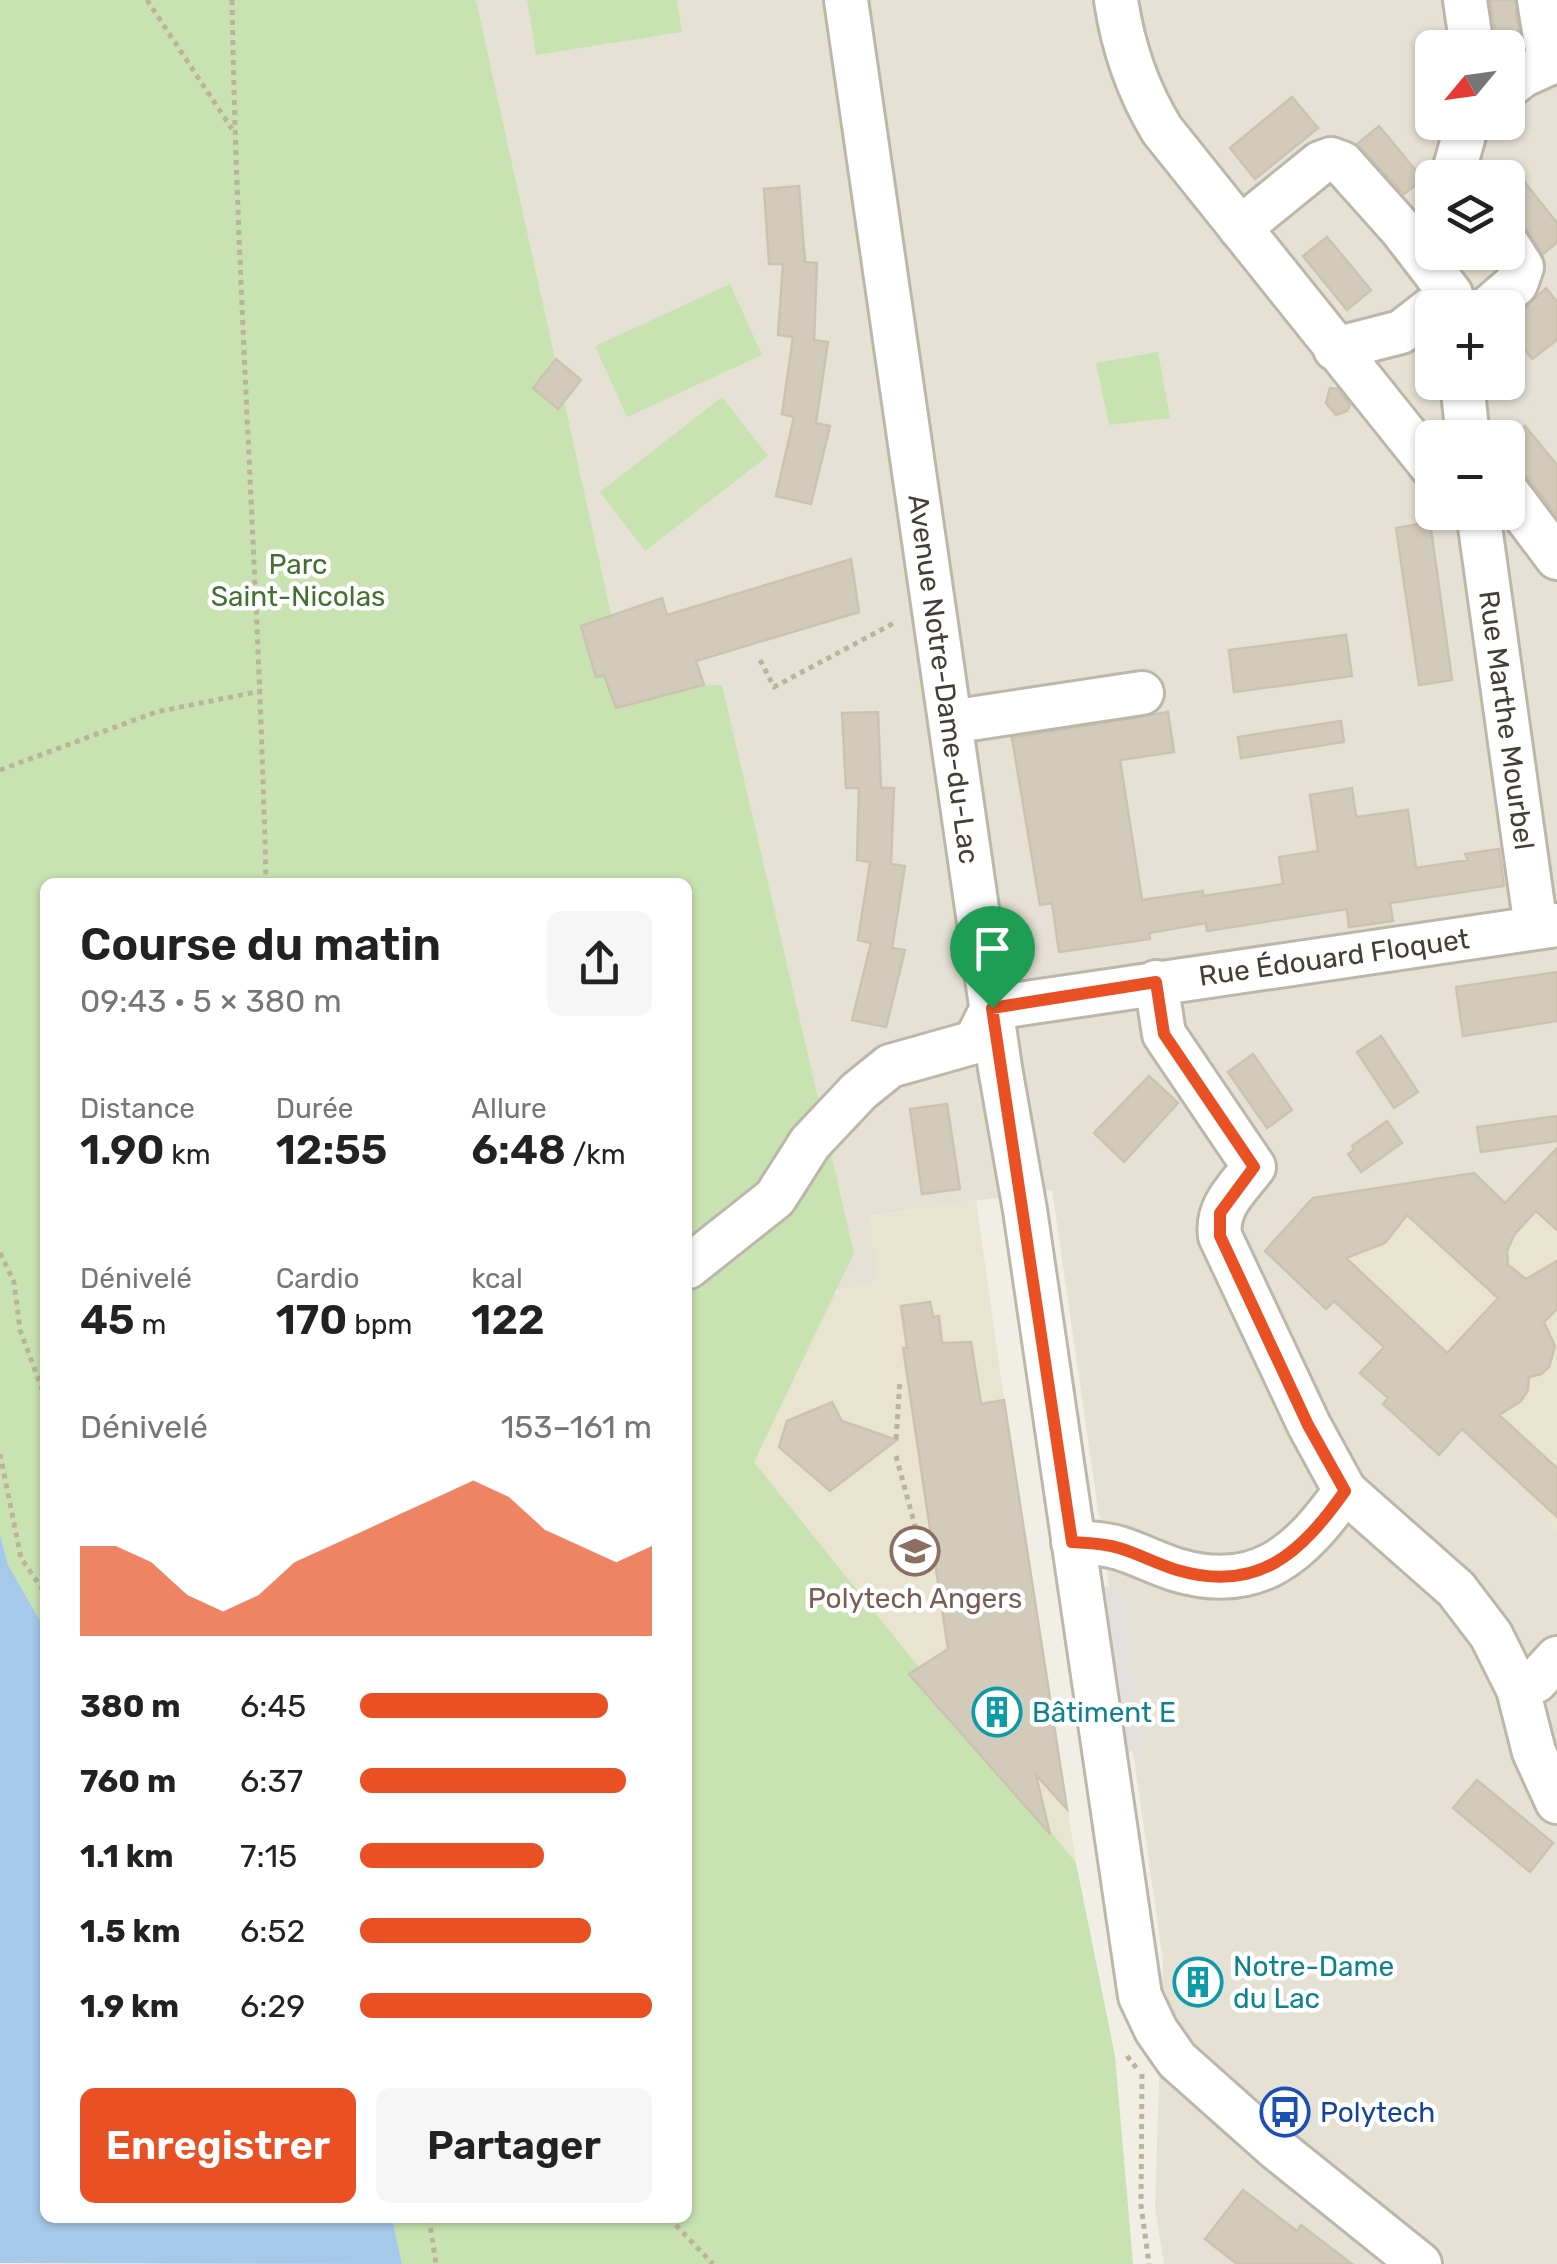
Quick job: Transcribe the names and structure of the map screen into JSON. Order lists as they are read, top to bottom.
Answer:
{
  "streets": {
    "street": ["Avenue Notre-Dame-du-Lac", "Rue Marthe Mourbel", "Rue Édouard Floquet"]
  },
  "crossings": [
    ["Avenue Notre-Dame-du-Lac", "Rue Édouard Floquet"],
    ["Rue Marthe Mourbel", "Rue Édouard Floquet"]
  ],
  "parks": ["Parc Saint-Nicolas"],
  "places": {
    "school or university": ["Polytech Angers"],
    "building": ["Bâtiment E", "Notre-Dame du Lac"],
    "bus stop": ["Polytech"]
  },
  "north": "bottom left",
  "page": {
    "map_buttons": ["+", "−"],
    "heading": ["Course du matin", "09:43 · 5 × 380 m"],
    "stats": [
      ["Distance", "1.90 km"],
      ["Durée", "12:55"],
      ["Allure", "6:48 /km"],
      ["Dénivelé", "45 m"],
      ["Cardio", "170 bpm"],
      ["kcal", "122"]
    ],
    "chart": ["Dénivelé", "153–161 m"],
    "list": [
      {
        "name": "380 m",
        "note": "6:45"
      },
      {
        "name": "760 m",
        "note": "6:37"
      },
      {
        "name": "1.1 km",
        "note": "7:15"
      },
      {
        "name": "1.5 km",
        "note": "6:52"
      },
      {
        "name": "1.9 km",
        "note": "6:29"
      }
    ],
    "buttons": ["Enregistrer", "Partager"]
  }
}
